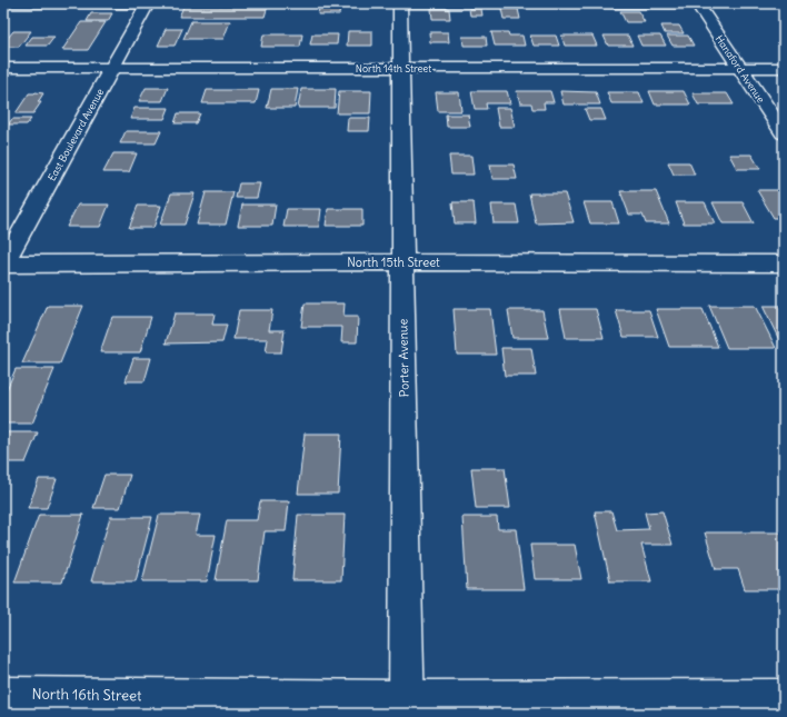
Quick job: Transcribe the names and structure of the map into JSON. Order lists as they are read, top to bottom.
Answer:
{
  "streets": {
    "street": [
      "North 14th Street",
      "Hanaford Avenue",
      "East Boulevard Avenue",
      "North 15th Street",
      "Porter Avenue",
      "North 16th Street"
    ]
  },
  "crossings": [
    ["North 14th Street", "Hanaford Avenue"],
    ["North 14th Street", "East Boulevard Avenue"],
    ["North 14th Street", "Porter Avenue"],
    ["East Boulevard Avenue", "North 15th Street"],
    ["North 15th Street", "Porter Avenue"],
    ["Porter Avenue", "North 16th Street"]
  ]
}
